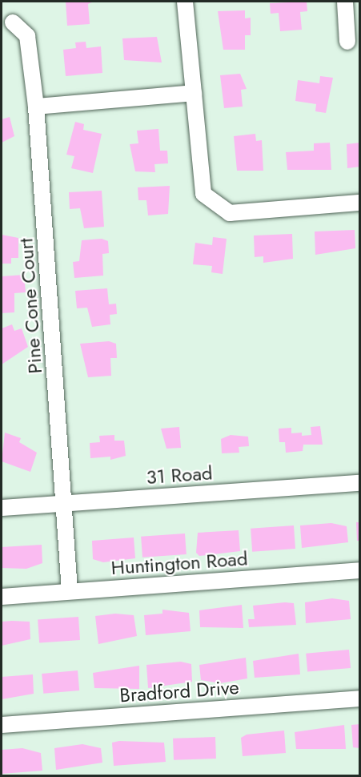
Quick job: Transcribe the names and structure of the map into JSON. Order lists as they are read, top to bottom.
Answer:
{
  "streets": {
    "street": [
      "Pine Cone Court",
      "31 Road",
      "Huntington Road",
      "Bradford Drive"
    ]
  },
  "crossings": [
    ["Pine Cone Court", "31 Road"],
    ["Pine Cone Court", "Huntington Road"]
  ]
}
